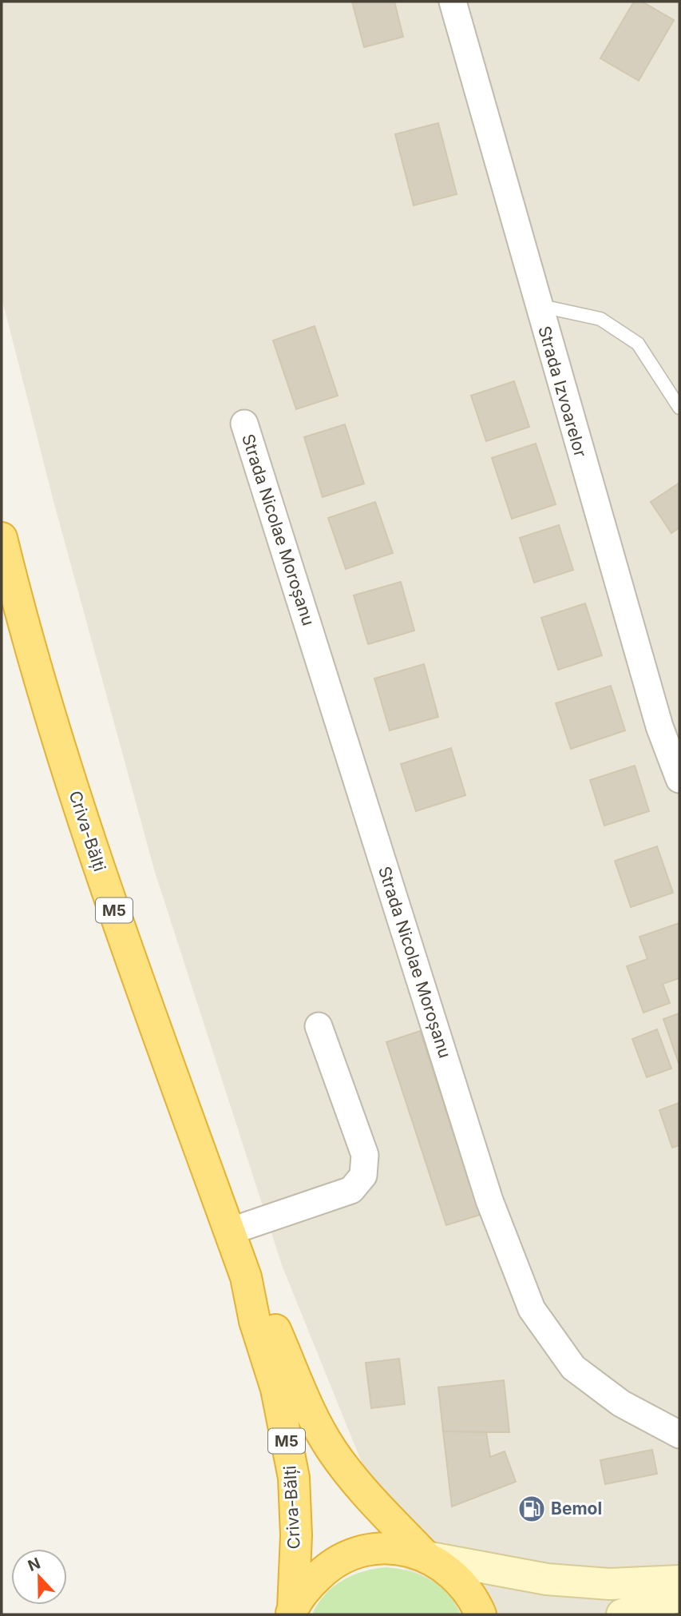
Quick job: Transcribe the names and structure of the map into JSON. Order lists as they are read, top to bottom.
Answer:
{
  "streets": {
    "highway": ["Criva-Bălți", "M5"],
    "street": ["Strada Izvoarelor", "Strada Nicolae Moroșanu"]
  },
  "crossings": [
    ["Criva-Bălți", "M5"]
  ],
  "places": {
    "fuel station": ["Bemol"]
  },
  "north": "top"
}
